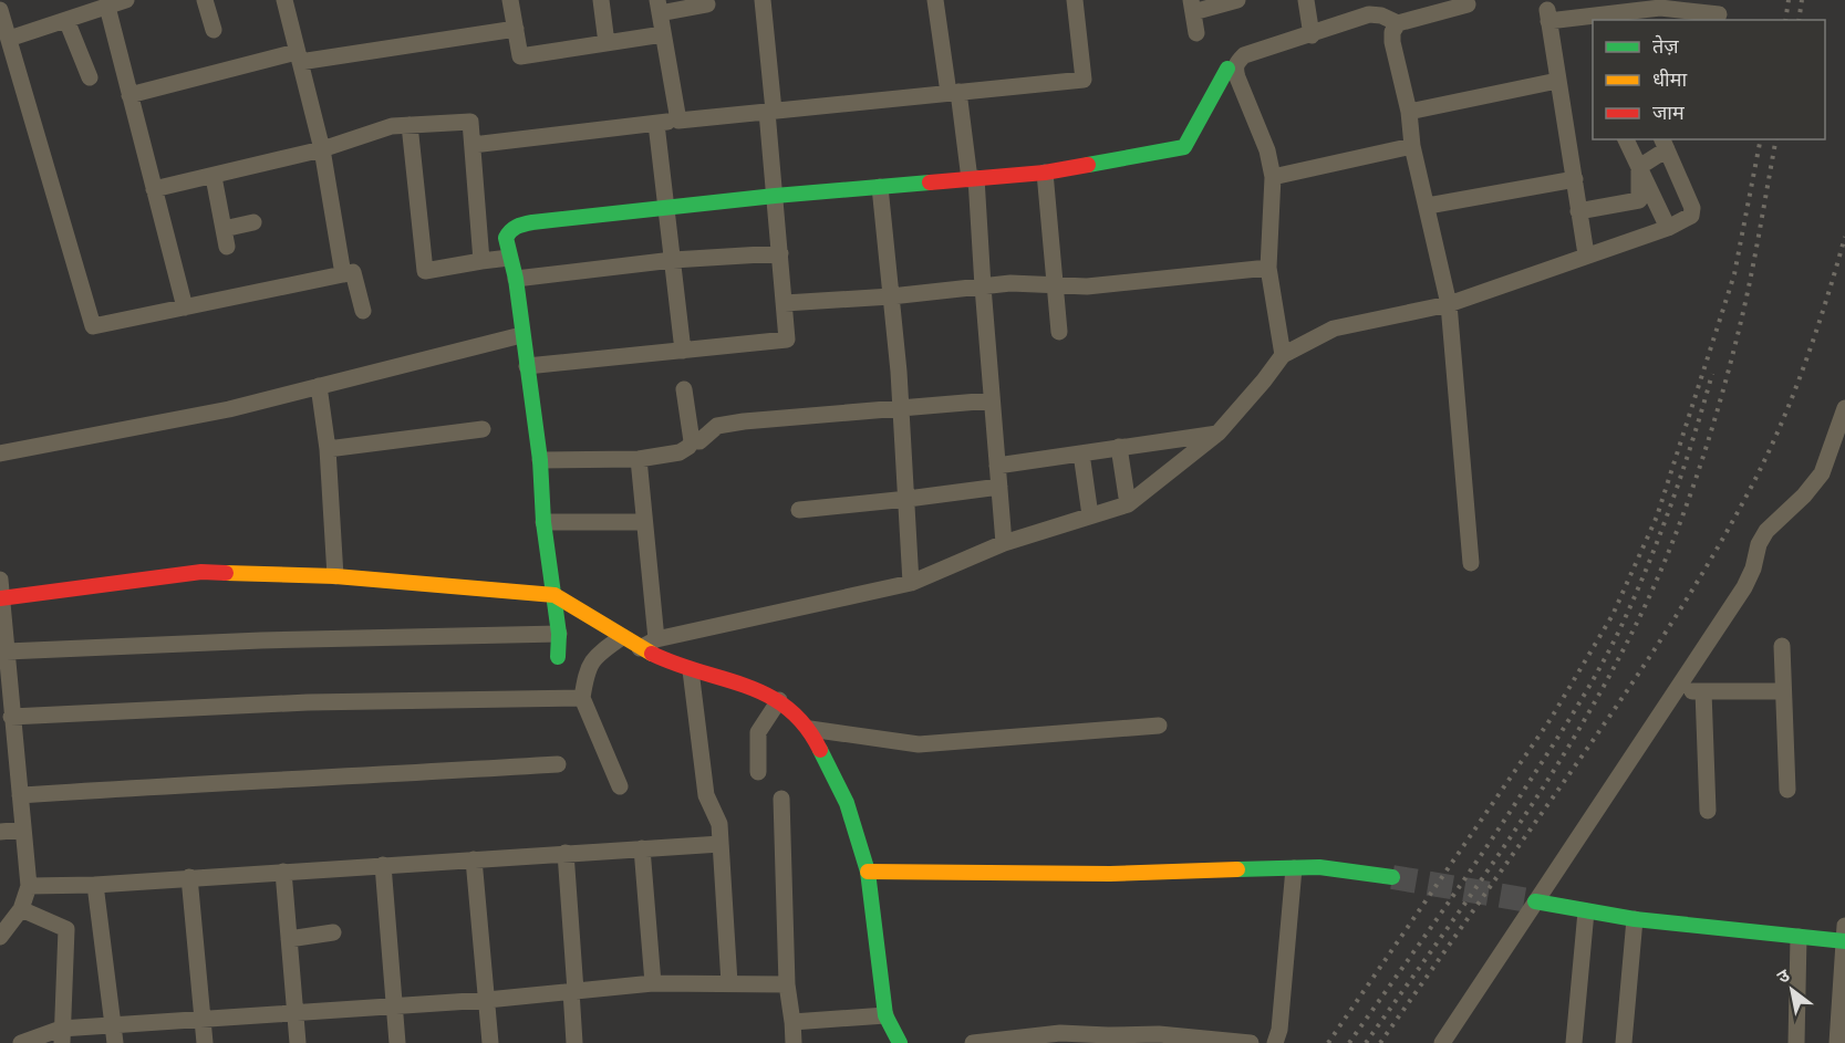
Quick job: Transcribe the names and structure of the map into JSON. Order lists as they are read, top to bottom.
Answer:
{
  "legend": ["तेज़", "धीमा", "जाम"],
  "north": "top left"
}
